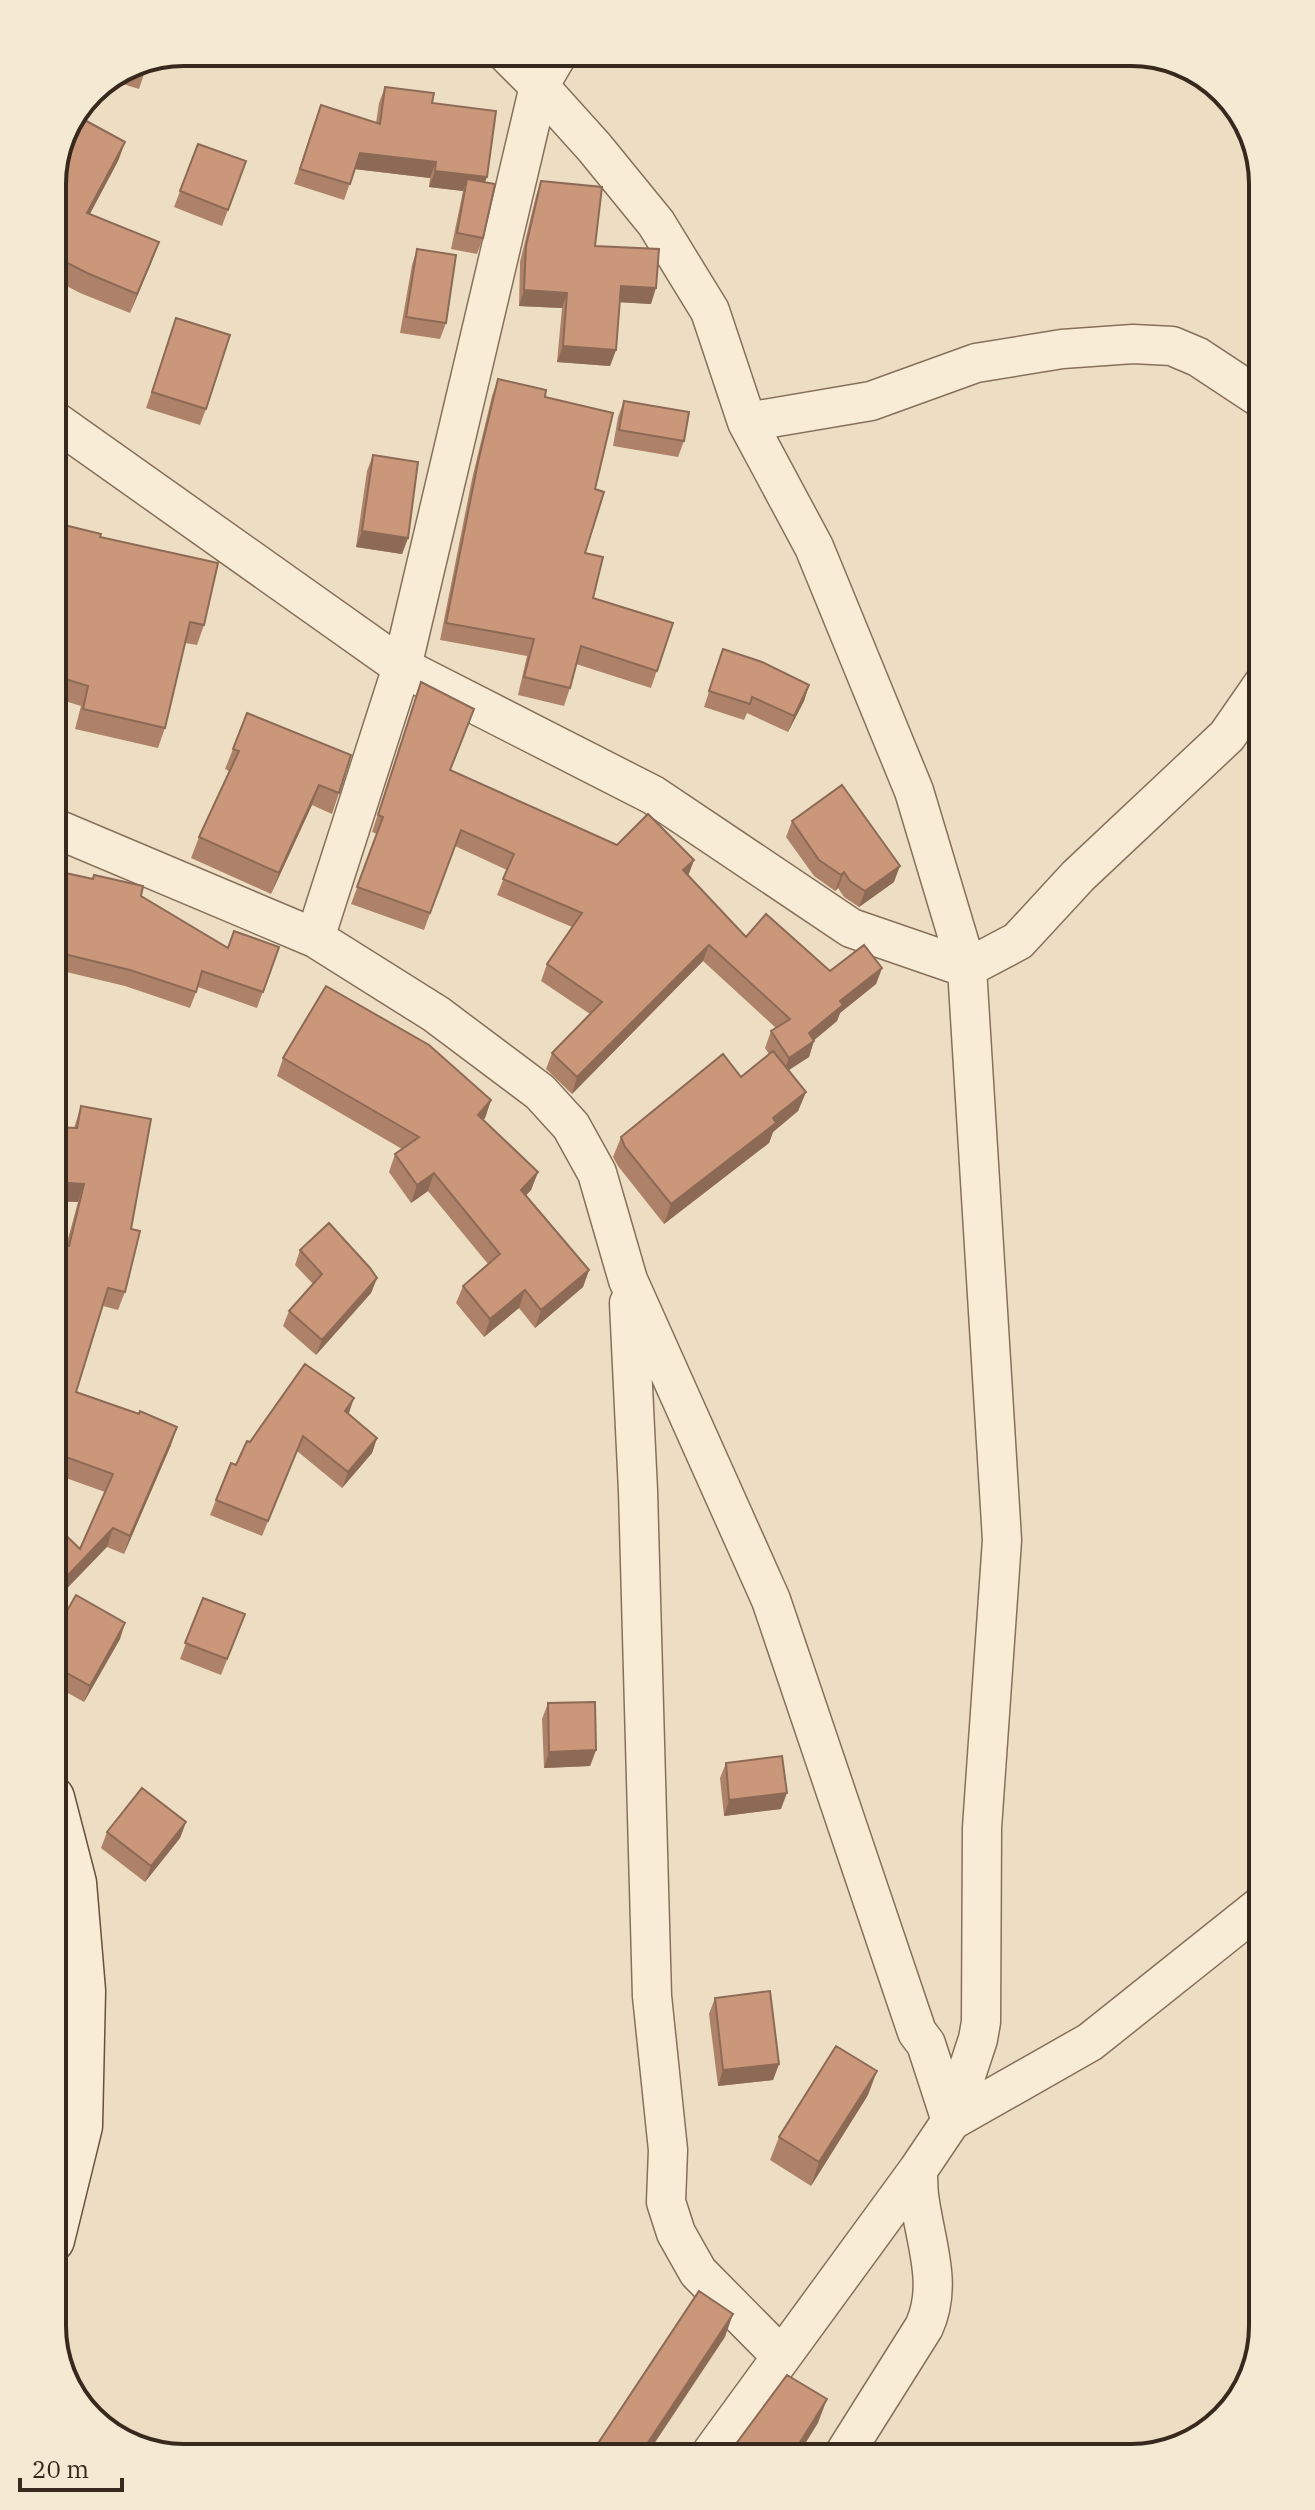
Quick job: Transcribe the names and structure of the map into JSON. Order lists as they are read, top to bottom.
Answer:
{
  "scale_bar": "20 m"
}
